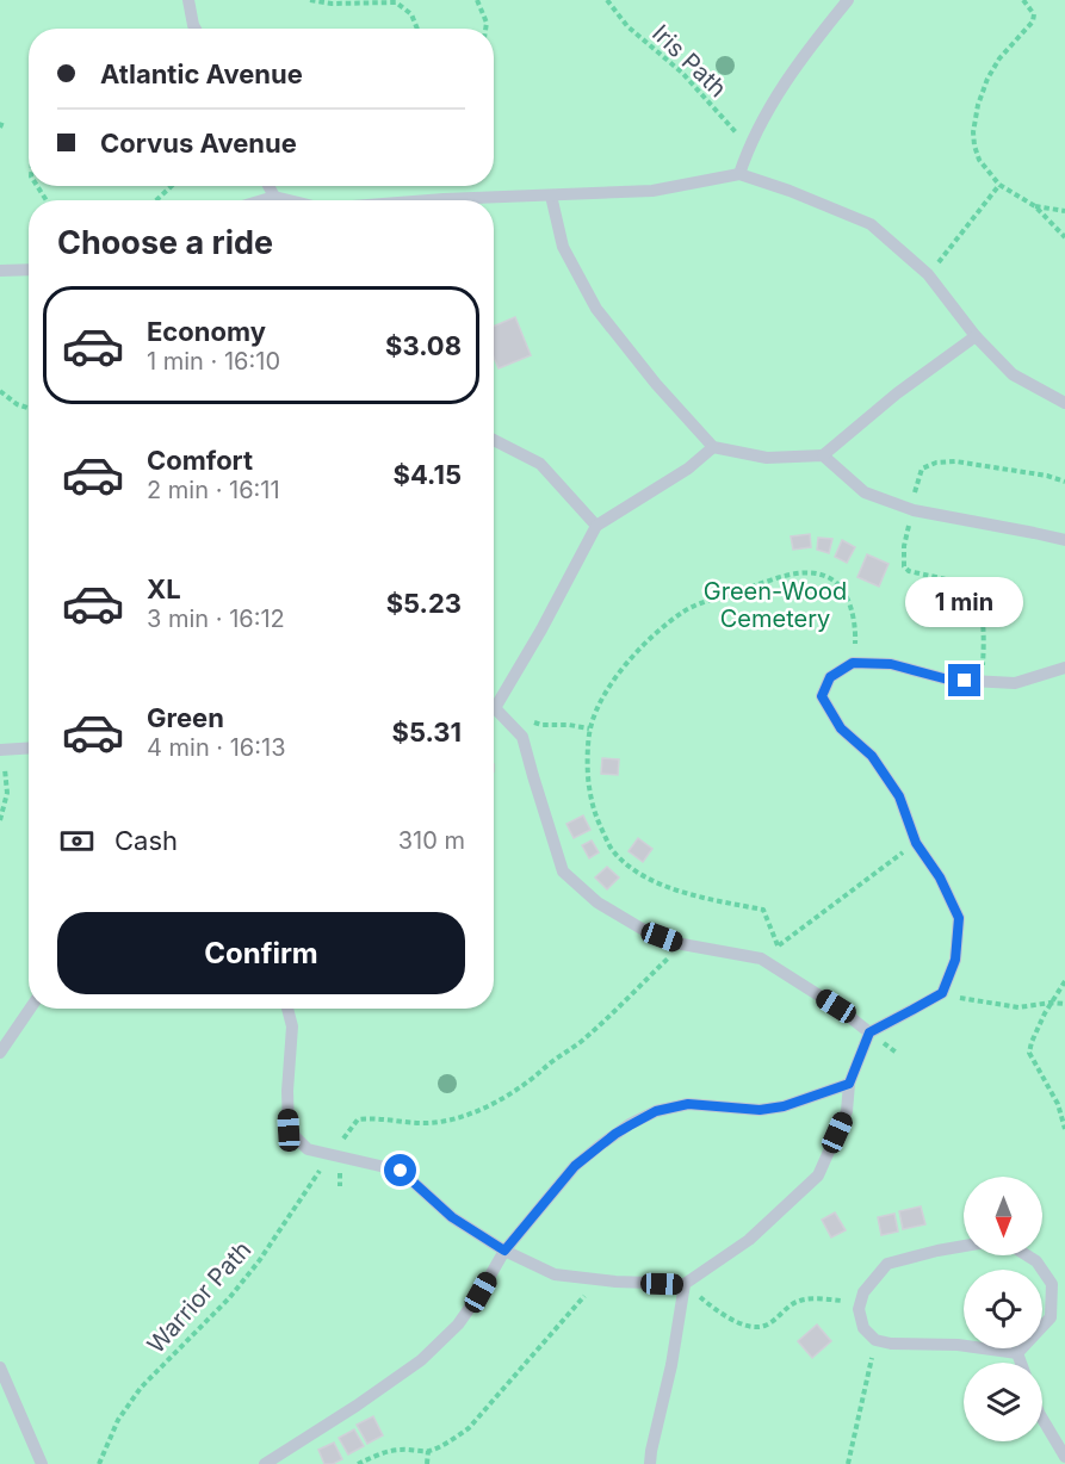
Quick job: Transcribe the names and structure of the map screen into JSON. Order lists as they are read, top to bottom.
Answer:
{
  "streets": {
    "path": ["Iris Path", "Warrior Path"]
  },
  "parks": ["Green-Wood Cemetery"],
  "north": "bottom",
  "page": {
    "banner": ["Atlantic Avenue", "Corvus Avenue"],
    "heading": "Choose a ride",
    "list": [
      {
        "name": "Economy",
        "note": "1 min · 16:10",
        "value": "$3.08"
      },
      {
        "name": "Comfort",
        "note": "2 min · 16:11",
        "value": "$4.15"
      },
      {
        "name": "XL",
        "note": "3 min · 16:12",
        "value": "$5.23"
      },
      {
        "name": "Green",
        "note": "4 min · 16:13",
        "value": "$5.31"
      }
    ],
    "bubble": "1 min",
    "pay": ["Cash", "310 m"],
    "buttons": "Confirm"
  }
}
